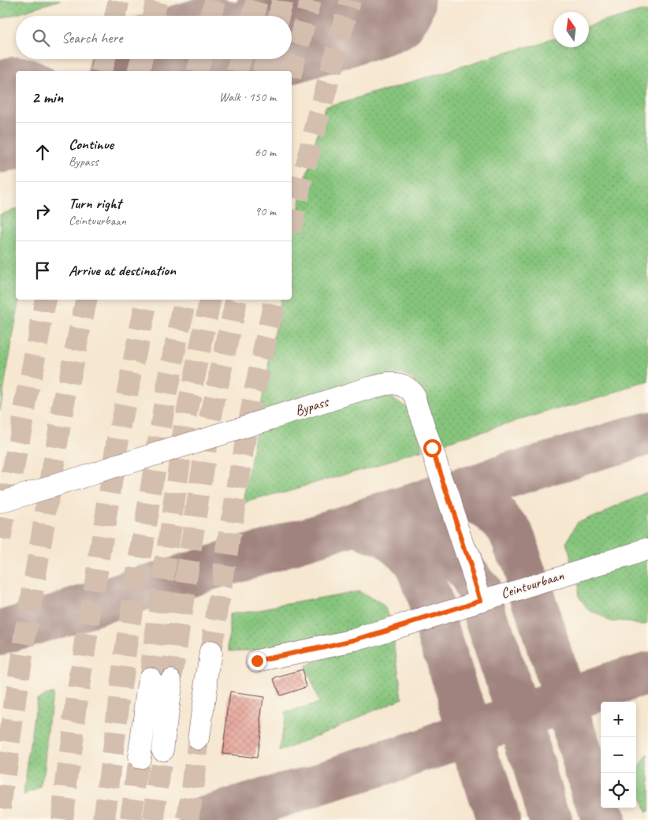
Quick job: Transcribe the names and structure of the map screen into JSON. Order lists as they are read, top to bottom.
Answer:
{
  "streets": {
    "street": ["Bypass", "Ceintuurbaan"]
  },
  "crossings": [
    ["Bypass", "Ceintuurbaan"]
  ],
  "north": "top",
  "page": {
    "search": "Search here",
    "heading": ["2 min", "Walk · 150 m"],
    "list": [
      ["Continue", "Bypass", "60 m"],
      ["Turn right", "Ceintuurbaan", "90 m"],
      "Arrive at destination"
    ],
    "map_buttons": ["+", "−"]
  }
}
